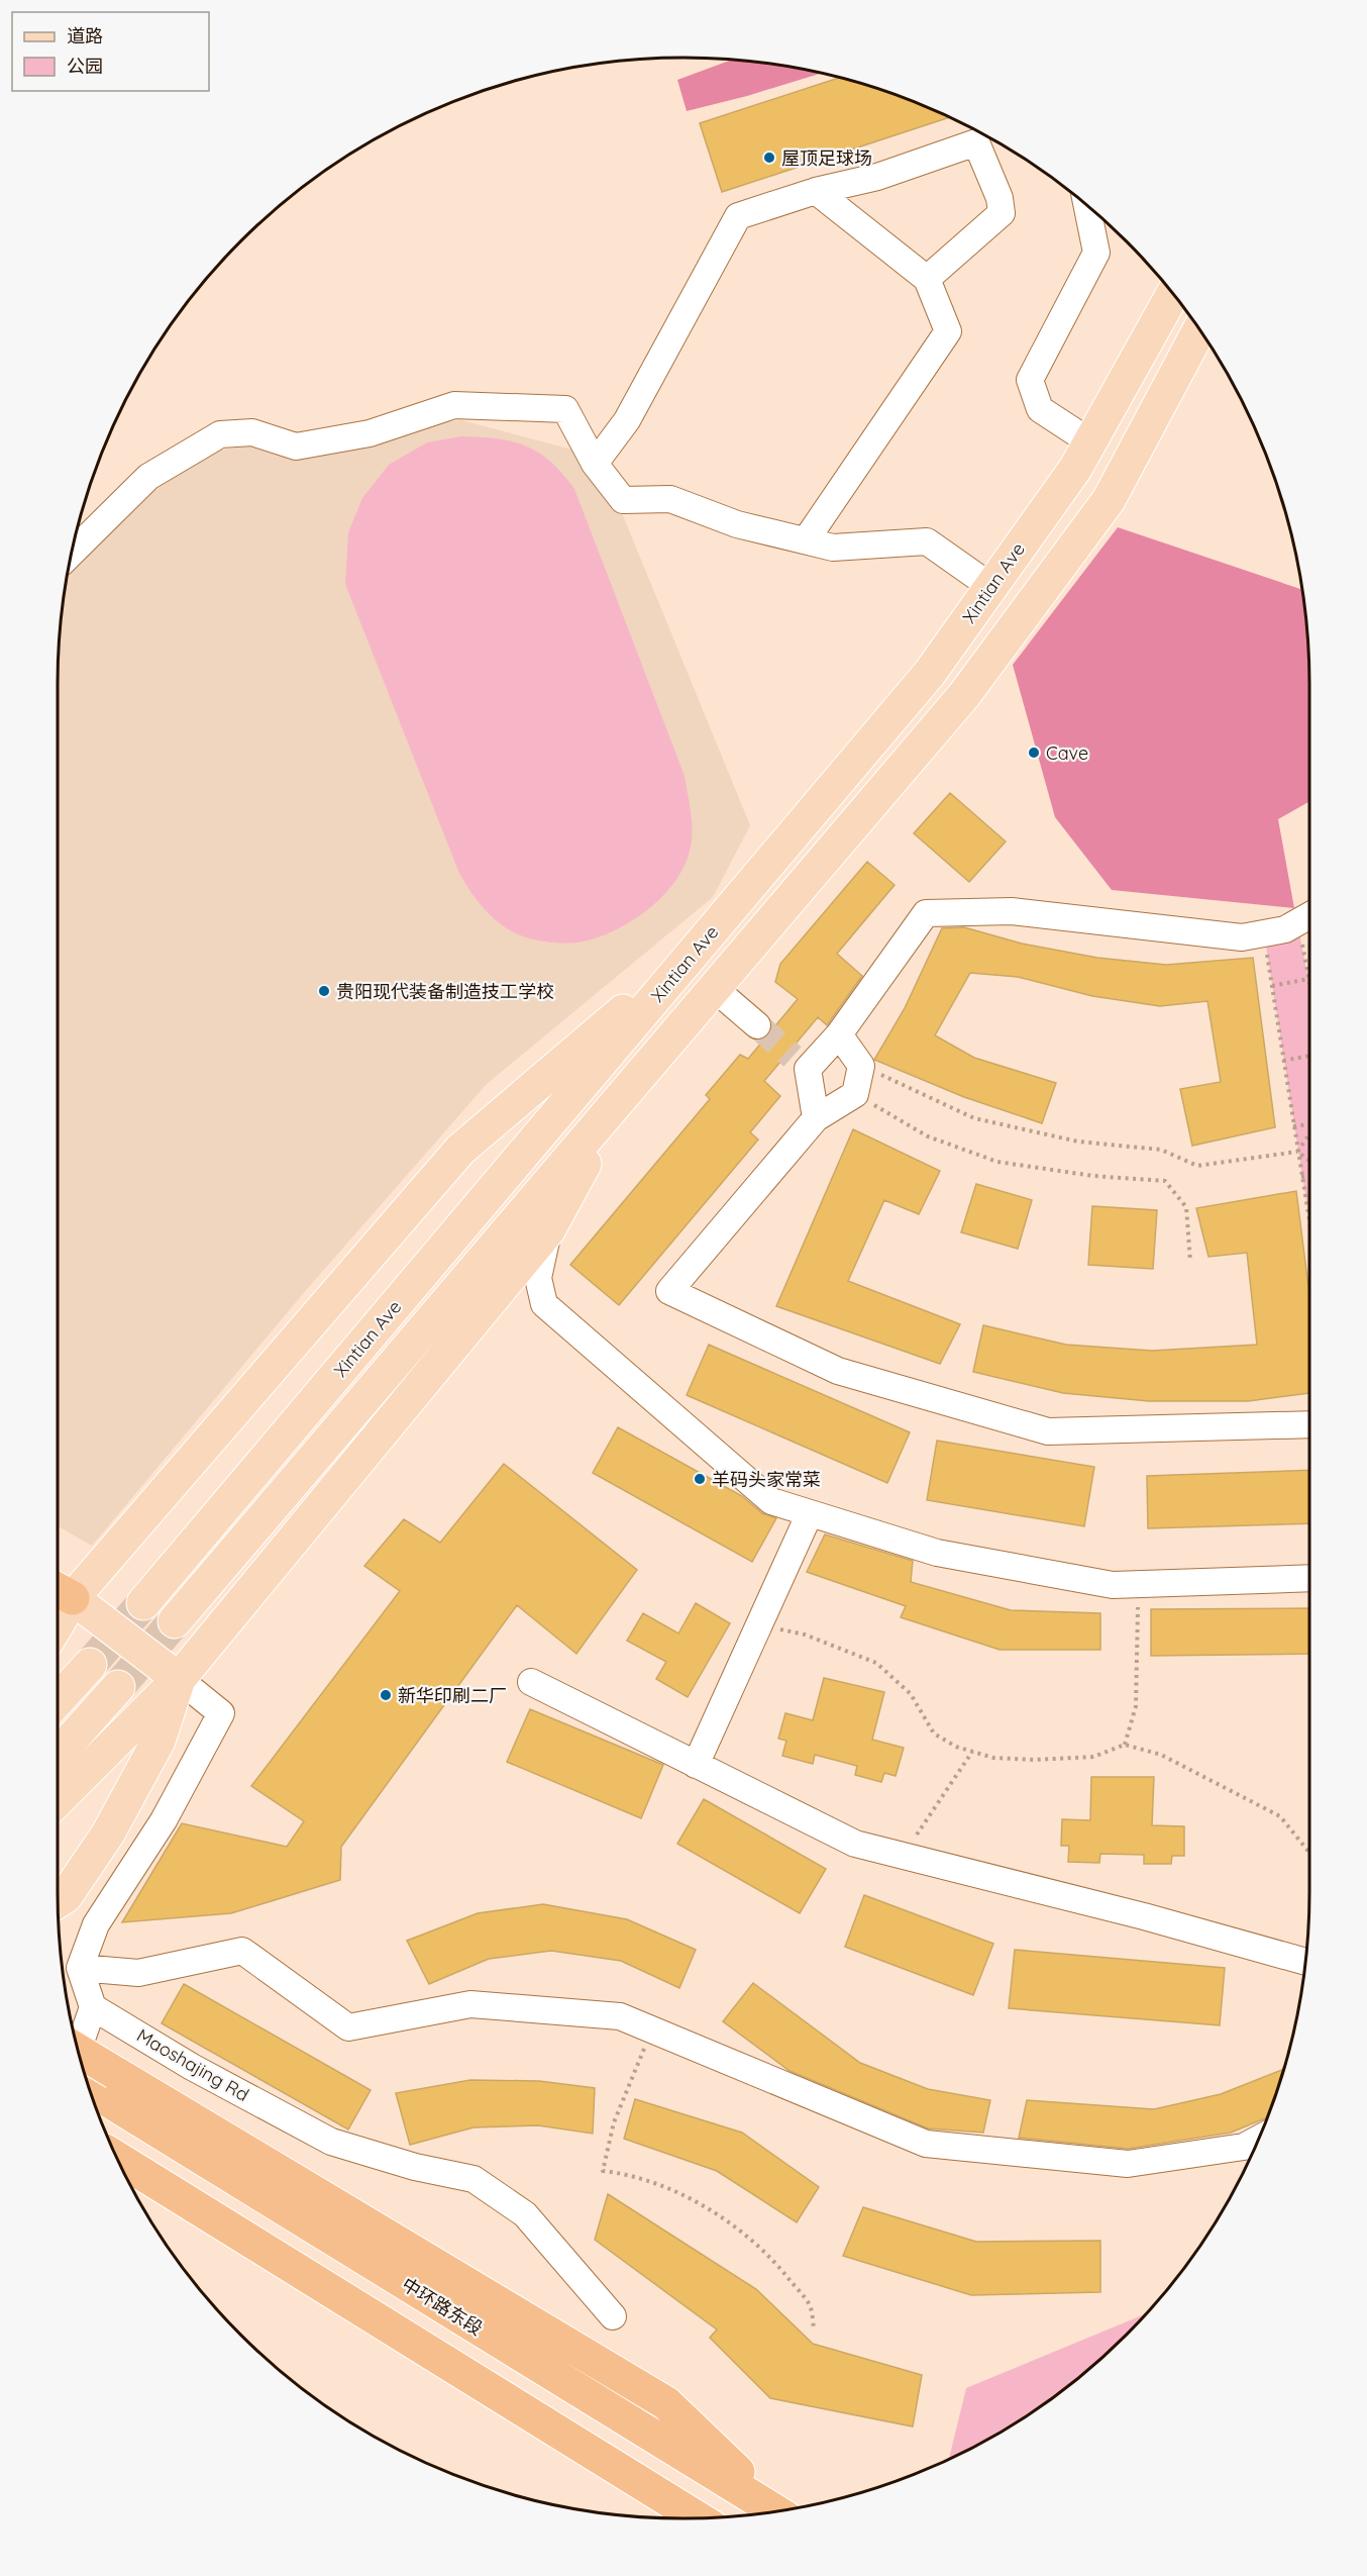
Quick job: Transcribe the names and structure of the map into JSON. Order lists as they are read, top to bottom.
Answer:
{
  "streets": {
    "main road": ["Xintian Ave"],
    "street": ["Maoshajing Rd"]
  },
  "places": [
    "屋顶足球场",
    "Cave",
    "贵阳现代装备制造技工学校",
    "羊码头家常菜",
    "新华印刷二厂"
  ],
  "legend": ["道路", "公园"]
}
